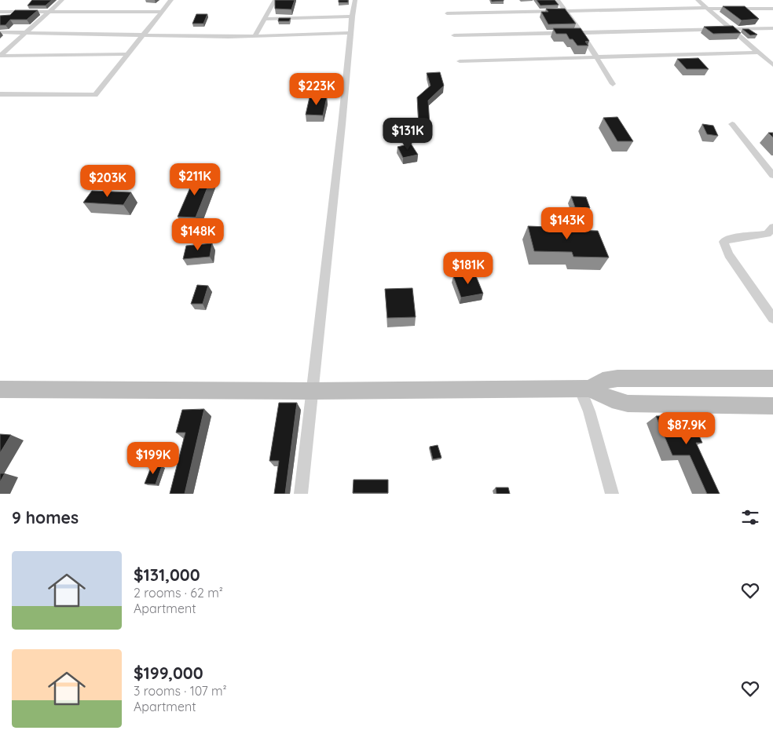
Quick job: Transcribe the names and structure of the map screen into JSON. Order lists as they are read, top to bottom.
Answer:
{
  "page": {
    "price": [
      "$223K",
      "$131K",
      "$211K",
      "$203K",
      "$143K",
      "$148K",
      "$181K",
      "$87.9K",
      "$199K"
    ],
    "heading": "9 homes",
    "list": [
      {
        "name": "$131,000",
        "note": "2 rooms · 62 m² · Apartment"
      },
      {
        "name": "$199,000",
        "note": "3 rooms · 107 m² · Apartment"
      }
    ]
  }
}
